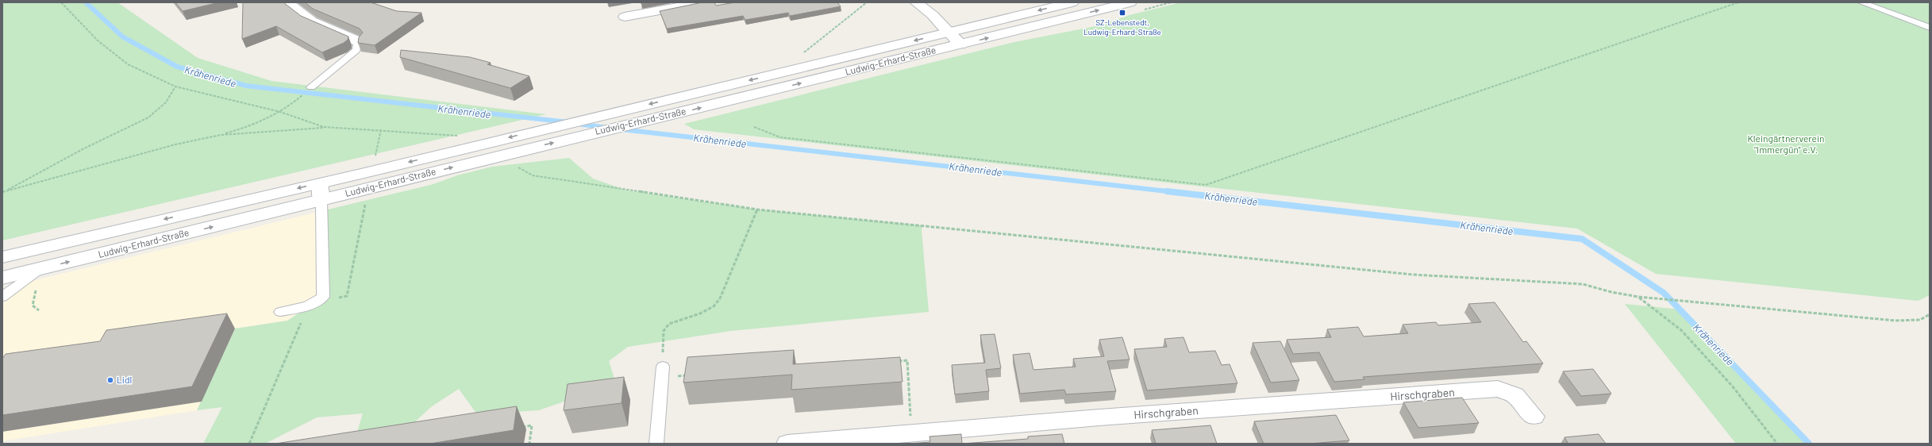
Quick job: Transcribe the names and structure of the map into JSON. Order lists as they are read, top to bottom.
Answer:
{
  "streets": {
    "main road": ["Ludwig-Erhard-Straße", "Hirschgraben"]
  },
  "water": ["Krähenriede"],
  "parks": ["Kleingärtnerverein \"Immergün\" e.V."],
  "places": {
    "transit": ["SZ-Lebenstedt, Ludwig-Erhard-Straße"],
    "other": ["Lidl"]
  }
}
